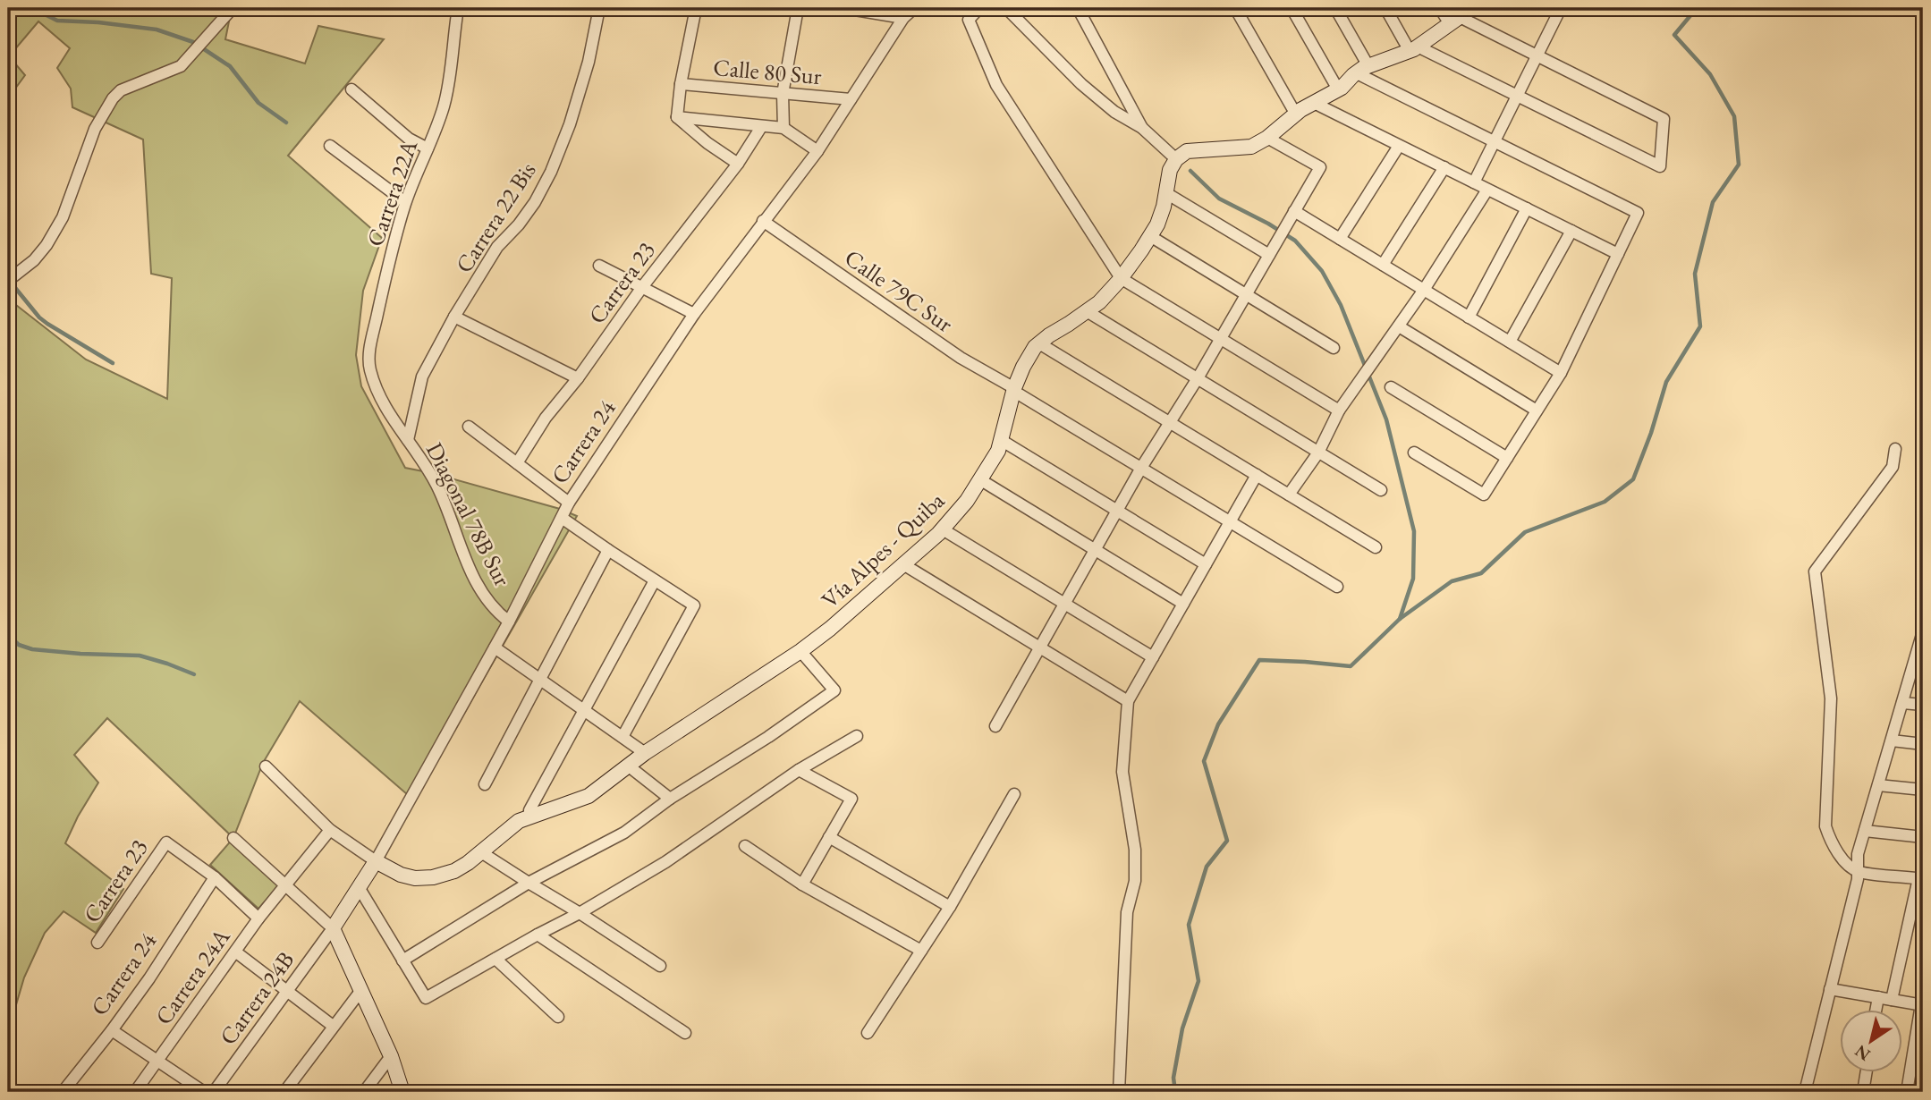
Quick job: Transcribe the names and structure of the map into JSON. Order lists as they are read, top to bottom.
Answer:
{
  "streets": {
    "street": [
      "Calle 80 Sur",
      "Carrera 22A",
      "Carrera 22 Bis",
      "Carrera 23",
      "Calle 79C Sur",
      "Carrera 24",
      "Diagonal 78B Sur",
      "Vía Alpes - Quiba",
      "Carrera 24A",
      "Carrera 24B"
    ]
  },
  "crossings": [
    ["Calle 80 Sur", "Carrera 24"],
    ["Carrera 22A", "Diagonal 78B Sur"],
    ["Carrera 22 Bis", "Diagonal 78B Sur"],
    ["Carrera 23", "Carrera 24"],
    ["Calle 79C Sur", "Carrera 24"],
    ["Calle 79C Sur", "Vía Alpes - Quiba"],
    ["Carrera 24", "Diagonal 78B Sur"],
    ["Carrera 24", "Vía Alpes - Quiba"],
    ["Carrera 24", "Carrera 24B"]
  ],
  "north": "bottom left"
}
